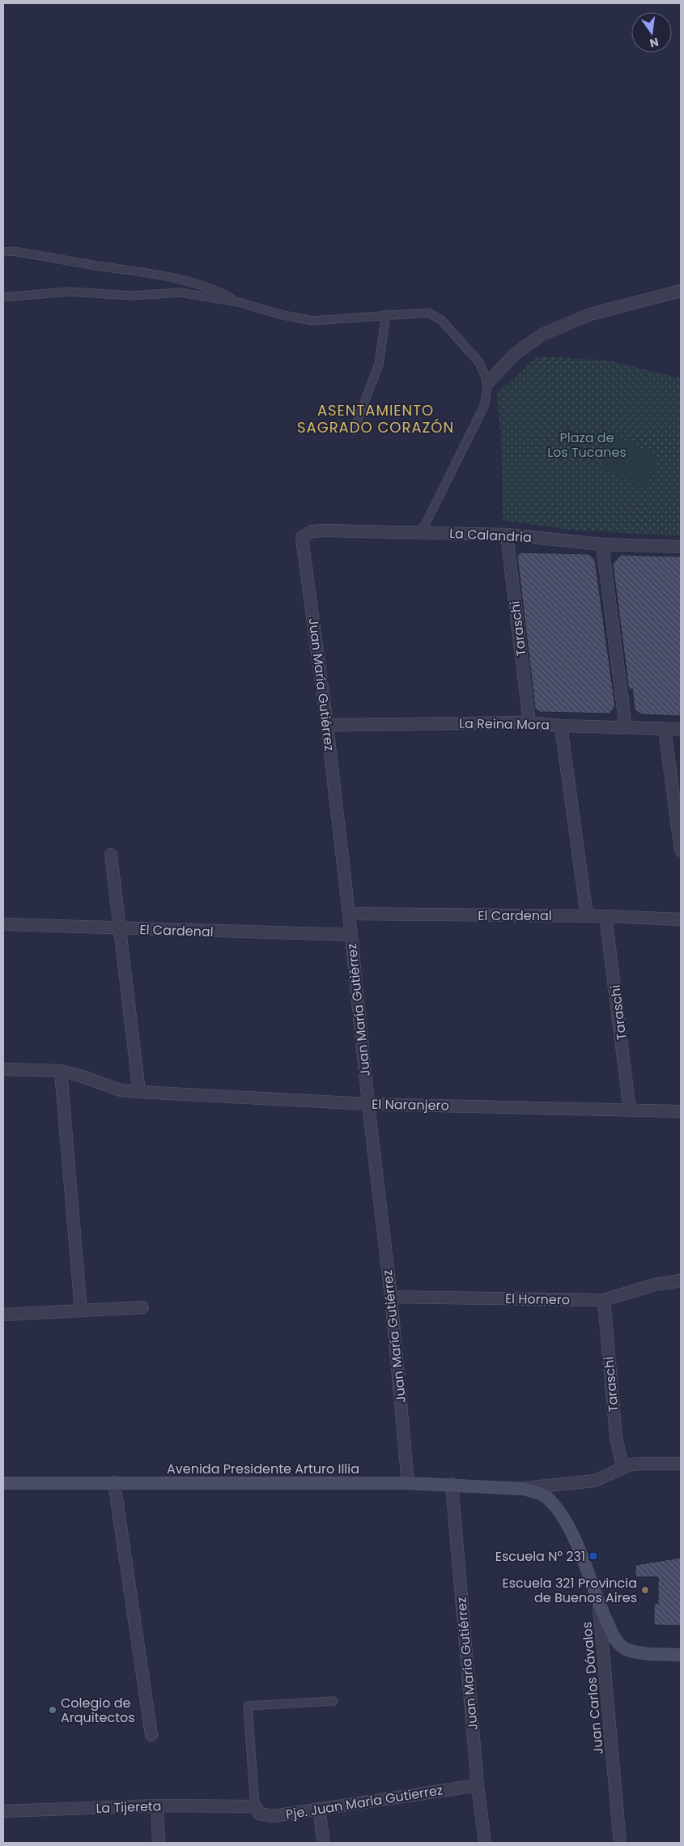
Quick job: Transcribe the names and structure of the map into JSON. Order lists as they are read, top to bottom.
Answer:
{
  "streets": {
    "street": [
      "La Calandria",
      "Taraschi",
      "Juan María Gutiérrez",
      "La Reina Mora",
      "El Cardenal",
      "El Naranjero",
      "El Hornero",
      "Avenida Presidente Arturo Illia",
      "Juan Carlos Dávalos",
      "Pje. Juan María Gutierrez",
      "La Tijereta"
    ]
  },
  "crossings": [
    ["La Calandria", "Taraschi"],
    ["La Calandria", "Juan María Gutiérrez"],
    ["Taraschi", "La Reina Mora"],
    ["Taraschi", "El Cardenal"],
    ["Taraschi", "El Naranjero"],
    ["Taraschi", "El Hornero"],
    ["Juan María Gutiérrez", "La Reina Mora"],
    ["Juan María Gutiérrez", "El Cardenal"],
    ["Juan María Gutiérrez", "El Naranjero"],
    ["Juan María Gutiérrez", "El Hornero"],
    ["Juan María Gutiérrez", "Avenida Presidente Arturo Illia"],
    ["Juan María Gutiérrez", "Pje. Juan María Gutierrez"],
    ["Avenida Presidente Arturo Illia", "Juan Carlos Dávalos"],
    ["Pje. Juan María Gutierrez", "La Tijereta"]
  ],
  "districts": ["ASENTAMIENTO SAGRADO CORAZÓN"],
  "parks": ["Plaza de Los Tucanes"],
  "places": {
    "transit": ["Escuela N° 231"],
    "other": ["Escuela 321 Provincia de Buenos Aires", "Colegio de Arquitectos"]
  },
  "north": "bottom"
}
